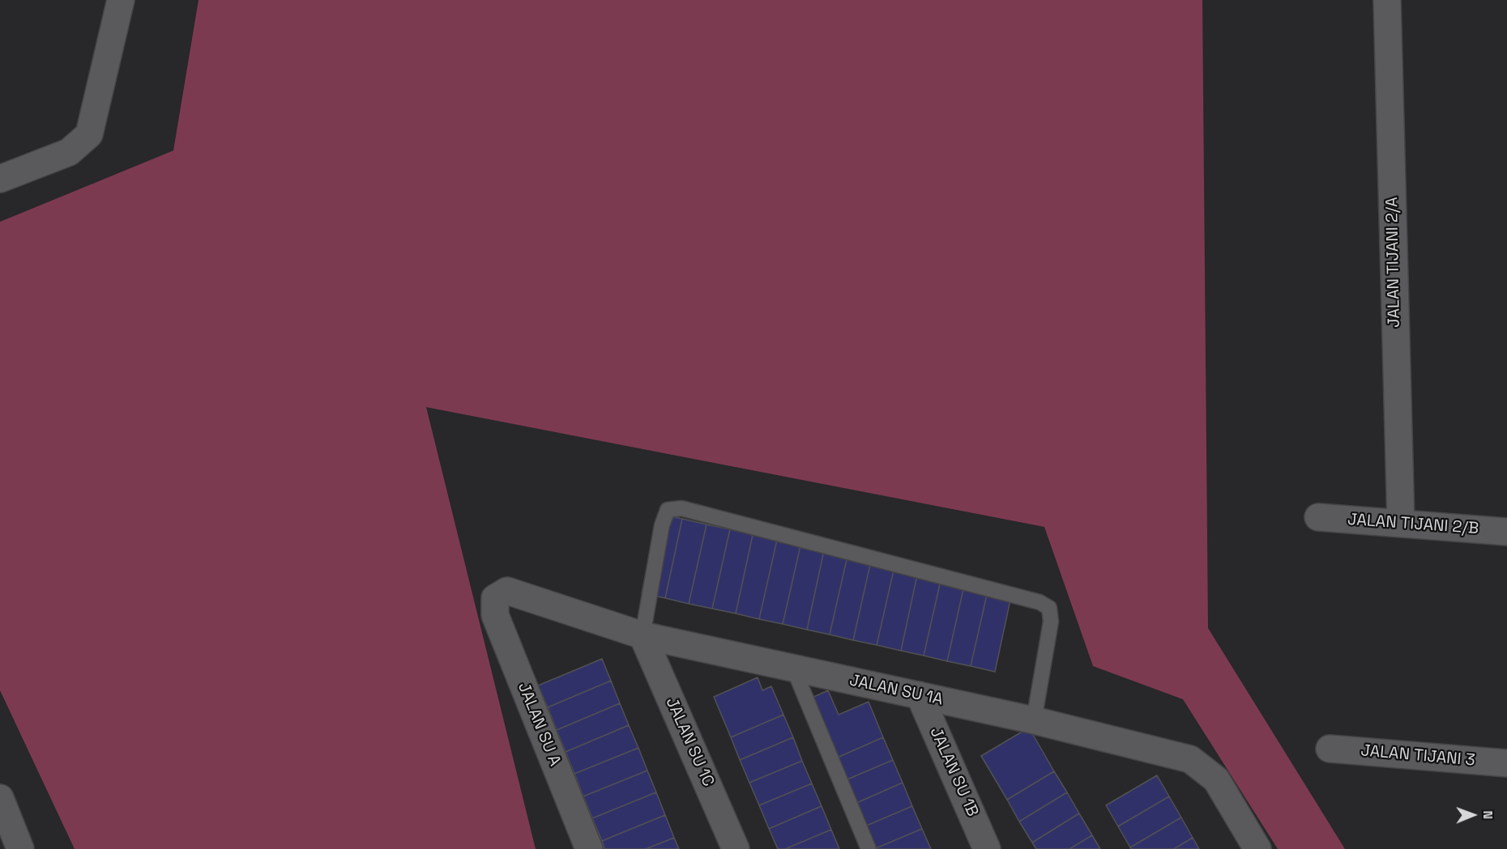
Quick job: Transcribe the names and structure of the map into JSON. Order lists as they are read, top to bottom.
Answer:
{
  "streets": {
    "street": [
      "JALAN TIJANI 2/A",
      "JALAN TIJANI 2/B",
      "JALAN SU 1A",
      "JALAN SU A",
      "JALAN SU 1C",
      "JALAN TIJANI 3",
      "JALAN SU 1B"
    ]
  },
  "crossings": [
    ["JALAN TIJANI 2/A", "JALAN TIJANI 2/B"],
    ["JALAN SU 1A", "JALAN SU A"],
    ["JALAN SU 1A", "JALAN SU 1C"],
    ["JALAN SU 1A", "JALAN SU 1B"]
  ],
  "north": "right"
}
